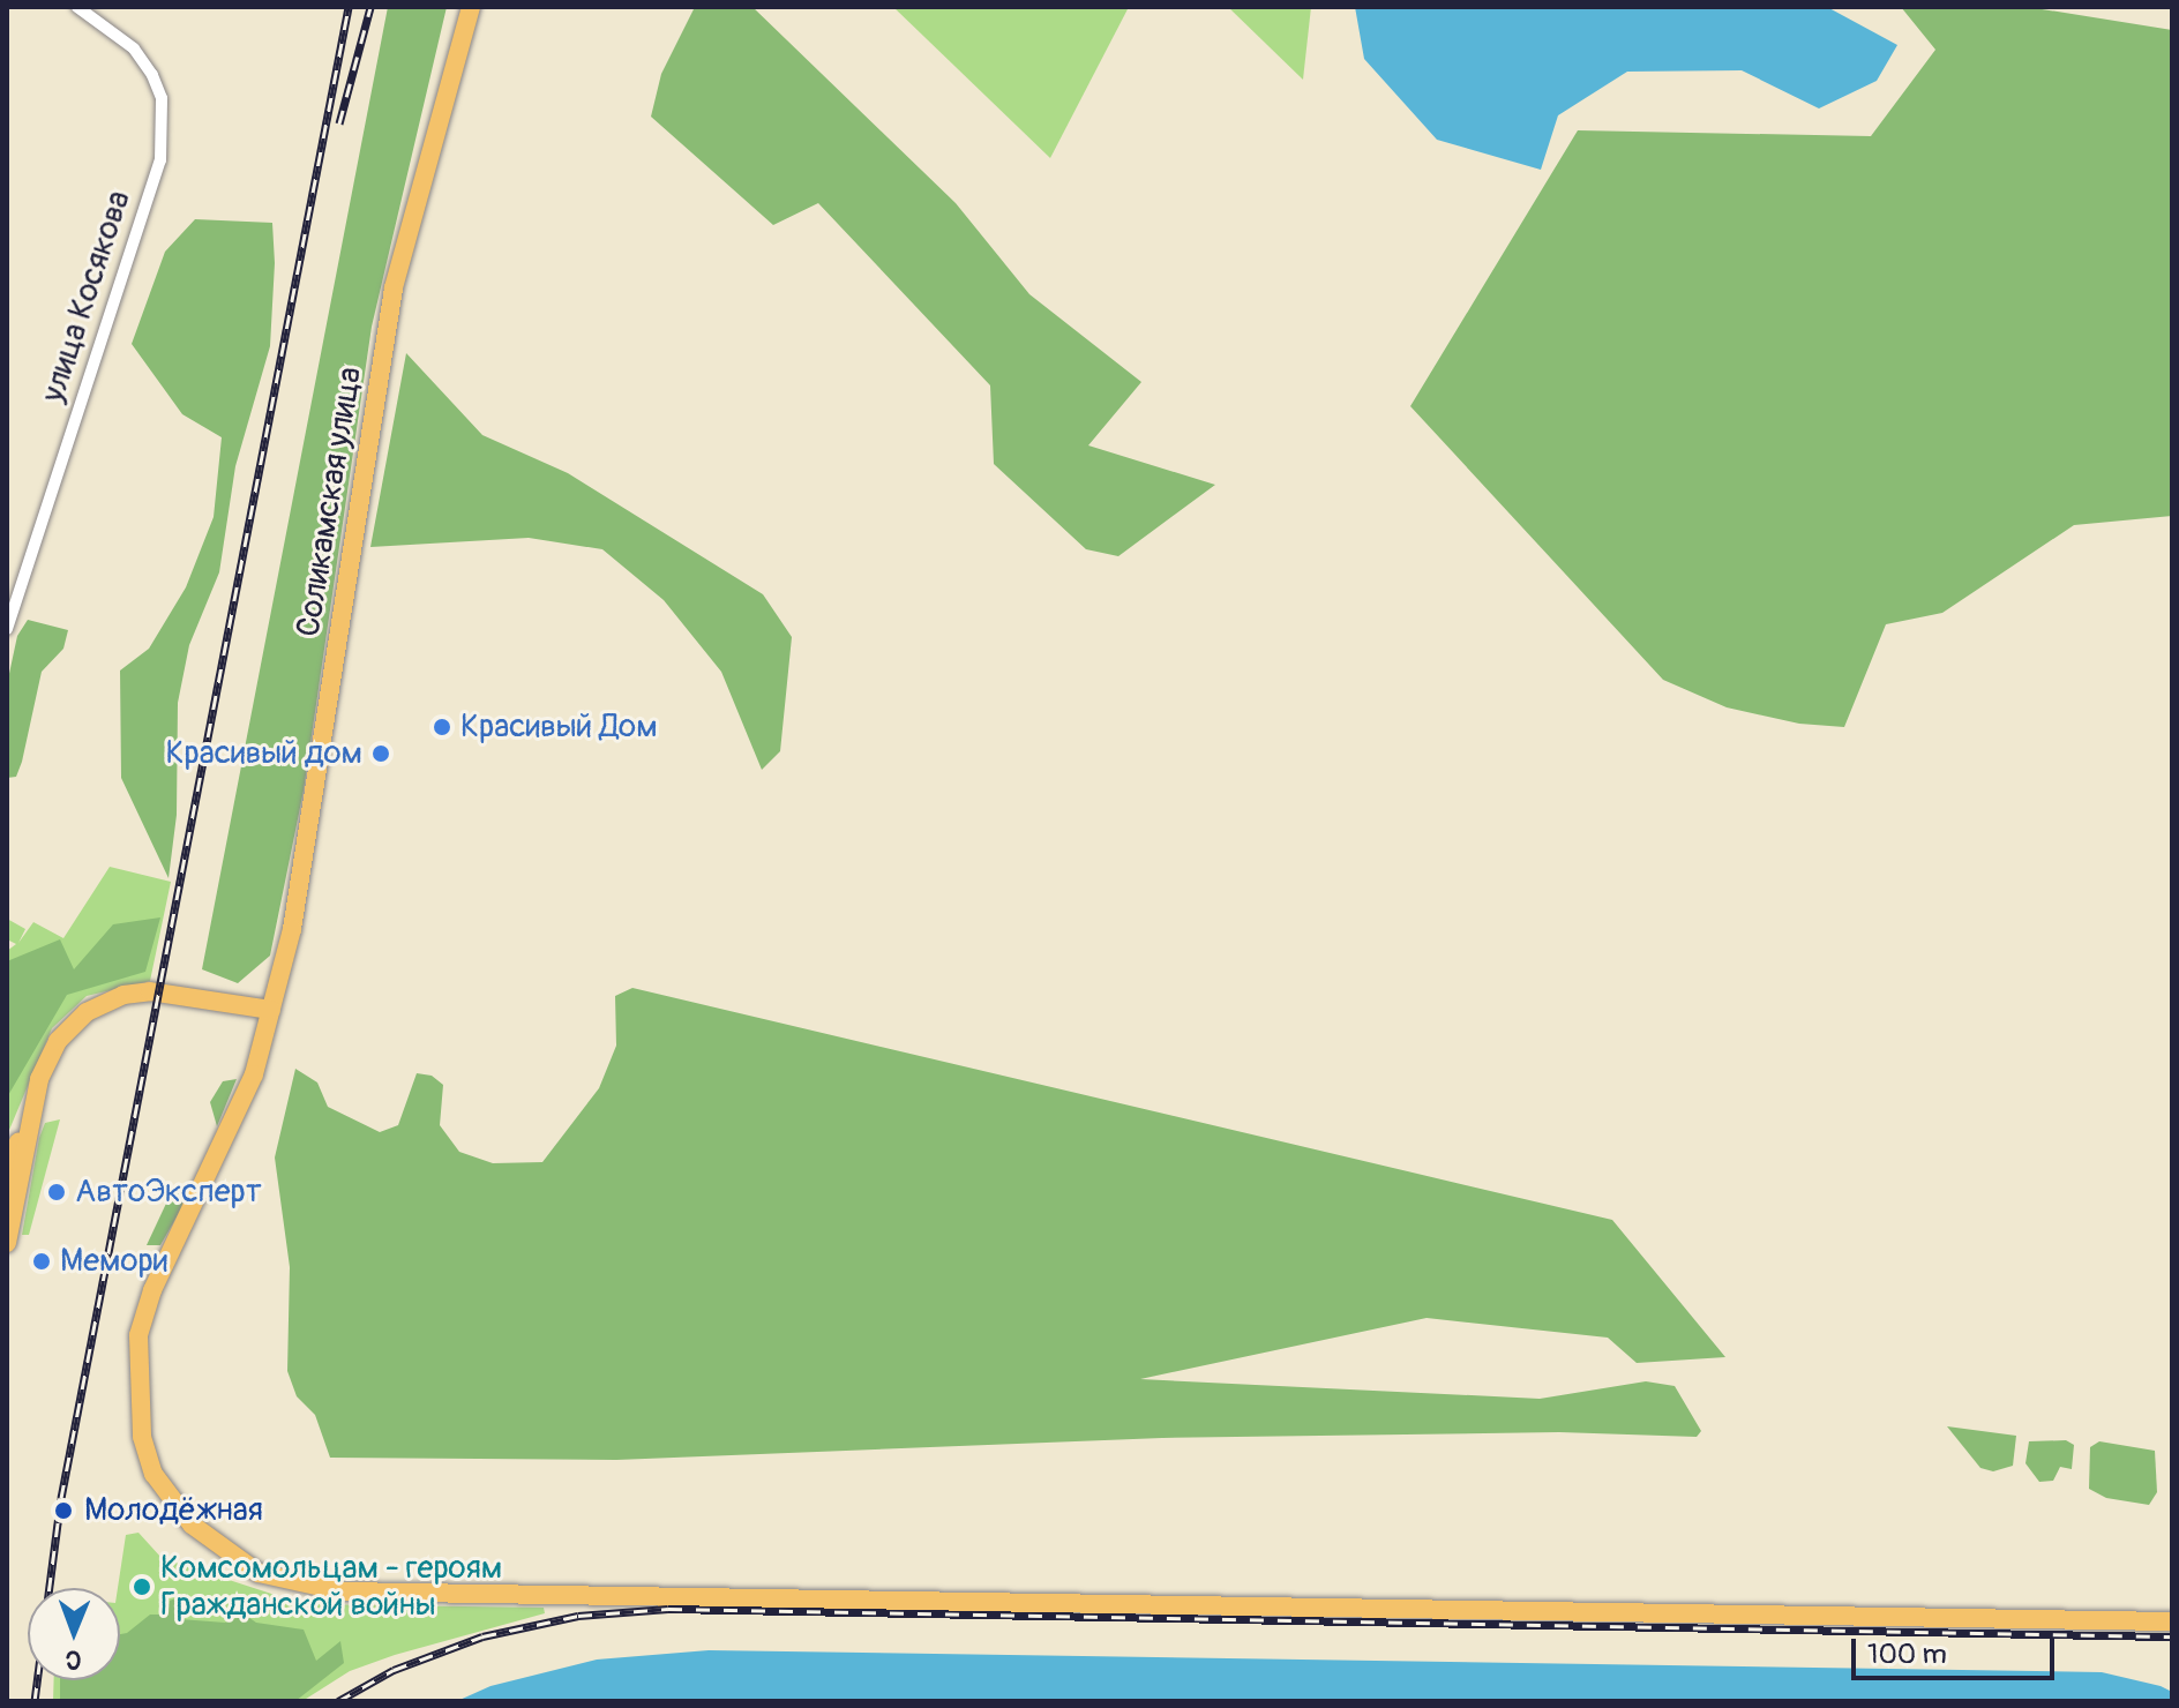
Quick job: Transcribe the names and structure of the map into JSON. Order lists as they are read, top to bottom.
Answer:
{
  "streets": {
    "main road": ["Соликамская улица"],
    "street": ["улица Косякова"]
  },
  "places": [
    "Красивый Дом",
    "Красивый дом",
    "АвтоЭксперт",
    "Мемори",
    "Молодёжная",
    "Комсомольцам - героям Гражданской войны"
  ],
  "scale_bar": "100 m",
  "north": "bottom"
}
